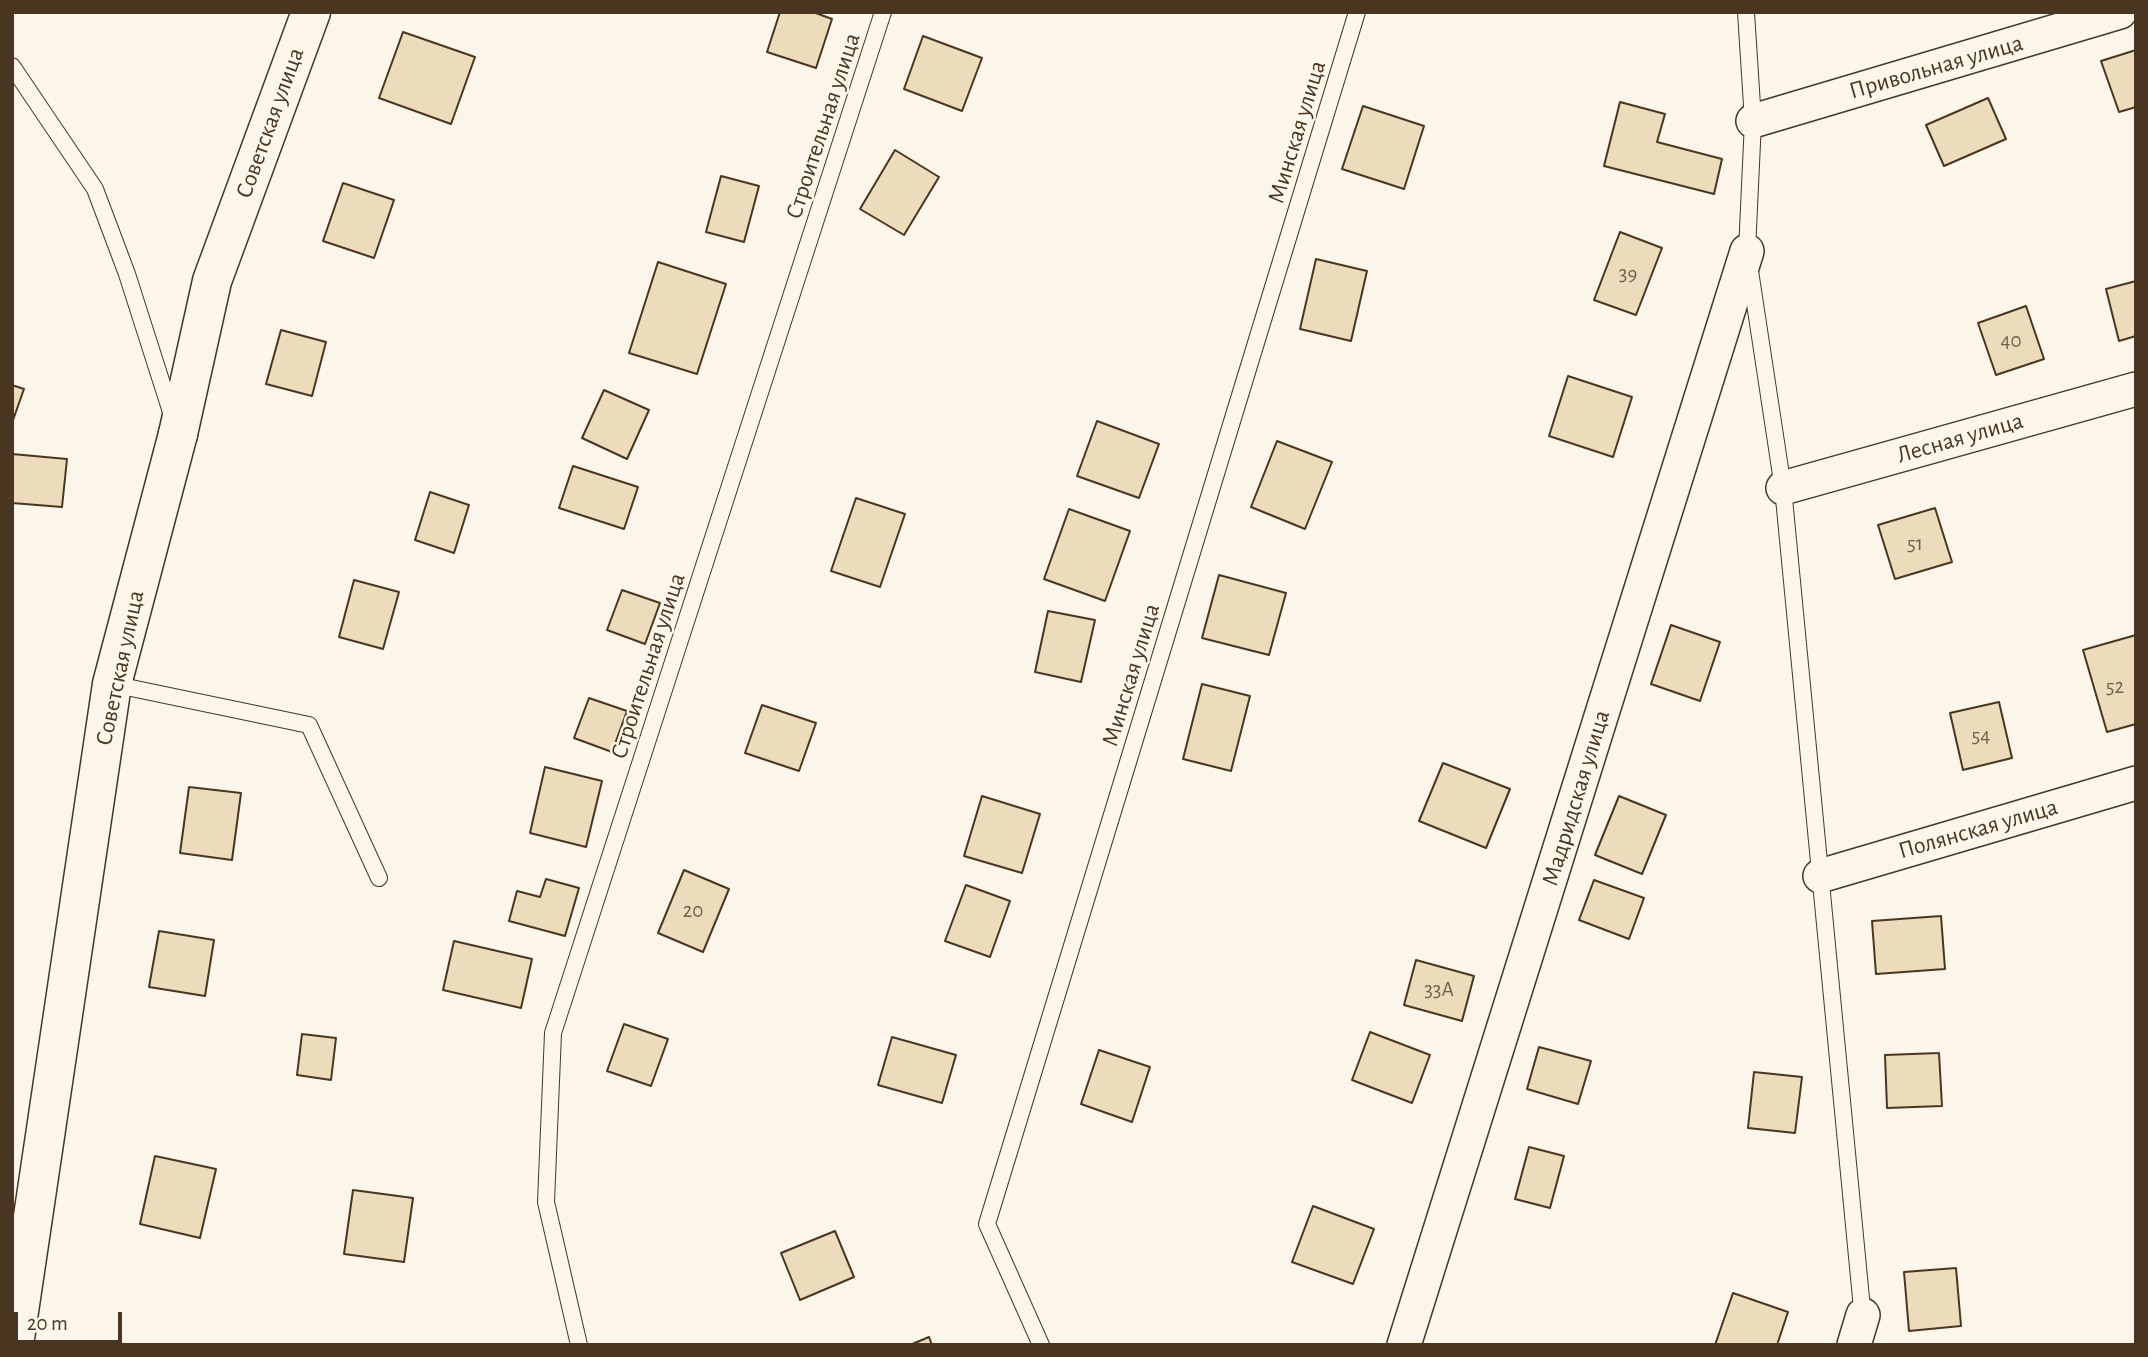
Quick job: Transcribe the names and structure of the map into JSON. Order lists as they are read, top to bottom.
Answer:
{
  "streets": {
    "main road": ["Советская улица"],
    "street": [
      "Привольная улица",
      "Лесная улица",
      "Мадридская улица",
      "Полянская улица"
    ],
    "lane": ["Строительная улица", "Минская улица"]
  },
  "house_numbers": [
    "39",
    "40",
    "51",
    "52",
    "54",
    "20",
    "33А"
  ],
  "scale_bar": "20 m"
}
